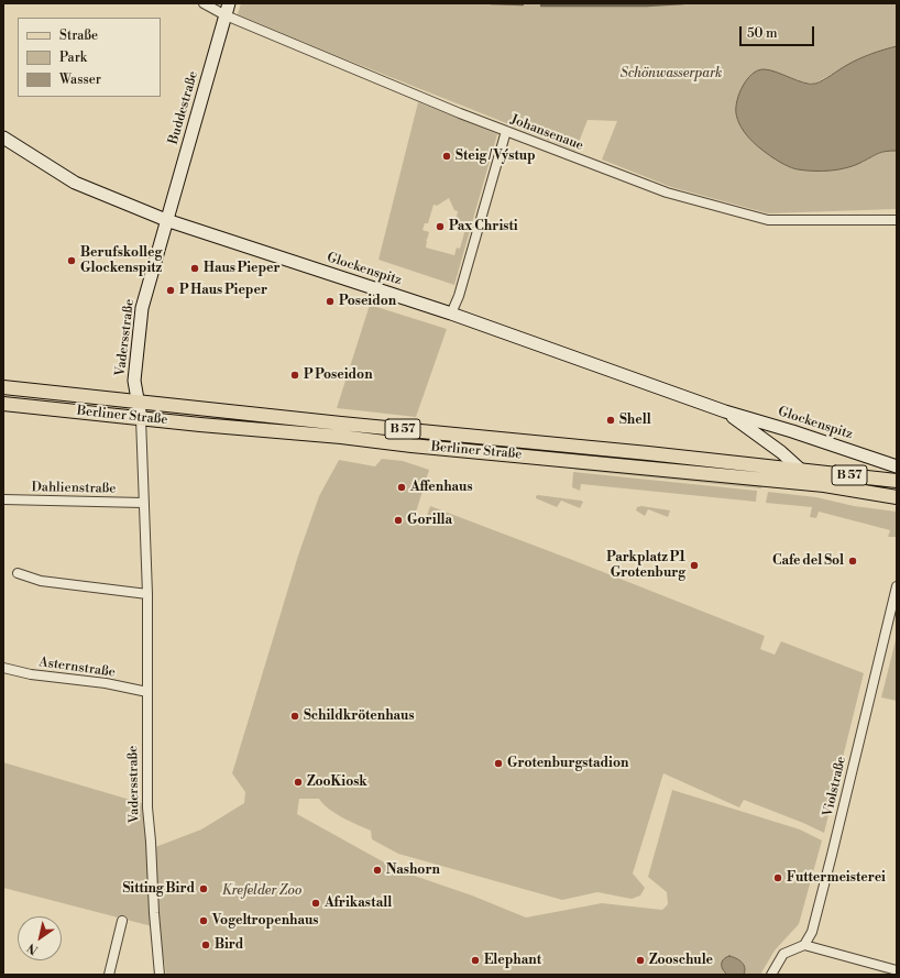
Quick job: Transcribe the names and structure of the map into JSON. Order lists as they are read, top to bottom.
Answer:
{
  "streets": {
    "main road": [
      "Buddestraße",
      "Glockenspitz",
      "Vadersstraße",
      "Berliner Straße",
      "B 57"
    ],
    "street": [
      "Johansenaue",
      "Dahlienstraße",
      "Asternstraße",
      "Violstraße"
    ]
  },
  "crossings": [
    ["Buddestraße", "Johansenaue"],
    ["Buddestraße", "Glockenspitz"],
    ["Buddestraße", "Vadersstraße"],
    ["Glockenspitz", "Vadersstraße"],
    ["Glockenspitz", "Berliner Straße"],
    ["Vadersstraße", "Berliner Straße"],
    ["Vadersstraße", "Dahlienstraße"],
    ["Vadersstraße", "Asternstraße"]
  ],
  "parks": ["Schönwasserpark", "Krefelder Zoo"],
  "places": [
    "Steig / Výstup",
    "Pax Christi",
    "Berufskolleg Glockenspitz",
    "Haus Pieper",
    "P Haus Pieper",
    "Poseidon",
    "P Poseidon",
    "Shell",
    "Affenhaus",
    "Gorilla",
    "Cafe del Sol",
    "Parkplatz P1 Grotenburg",
    "Schildkrötenhaus",
    "Grotenburgstadion",
    "ZooKiosk",
    "Nashorn",
    "Futtermeisterei",
    "Sitting Bird",
    "Afrikastall",
    "Vogeltropenhaus",
    "Bird",
    "Elephant",
    "Zooschule"
  ],
  "legend": ["Straße", "Park", "Wasser"],
  "scale_bar": "50 m",
  "north": "bottom left"
}
